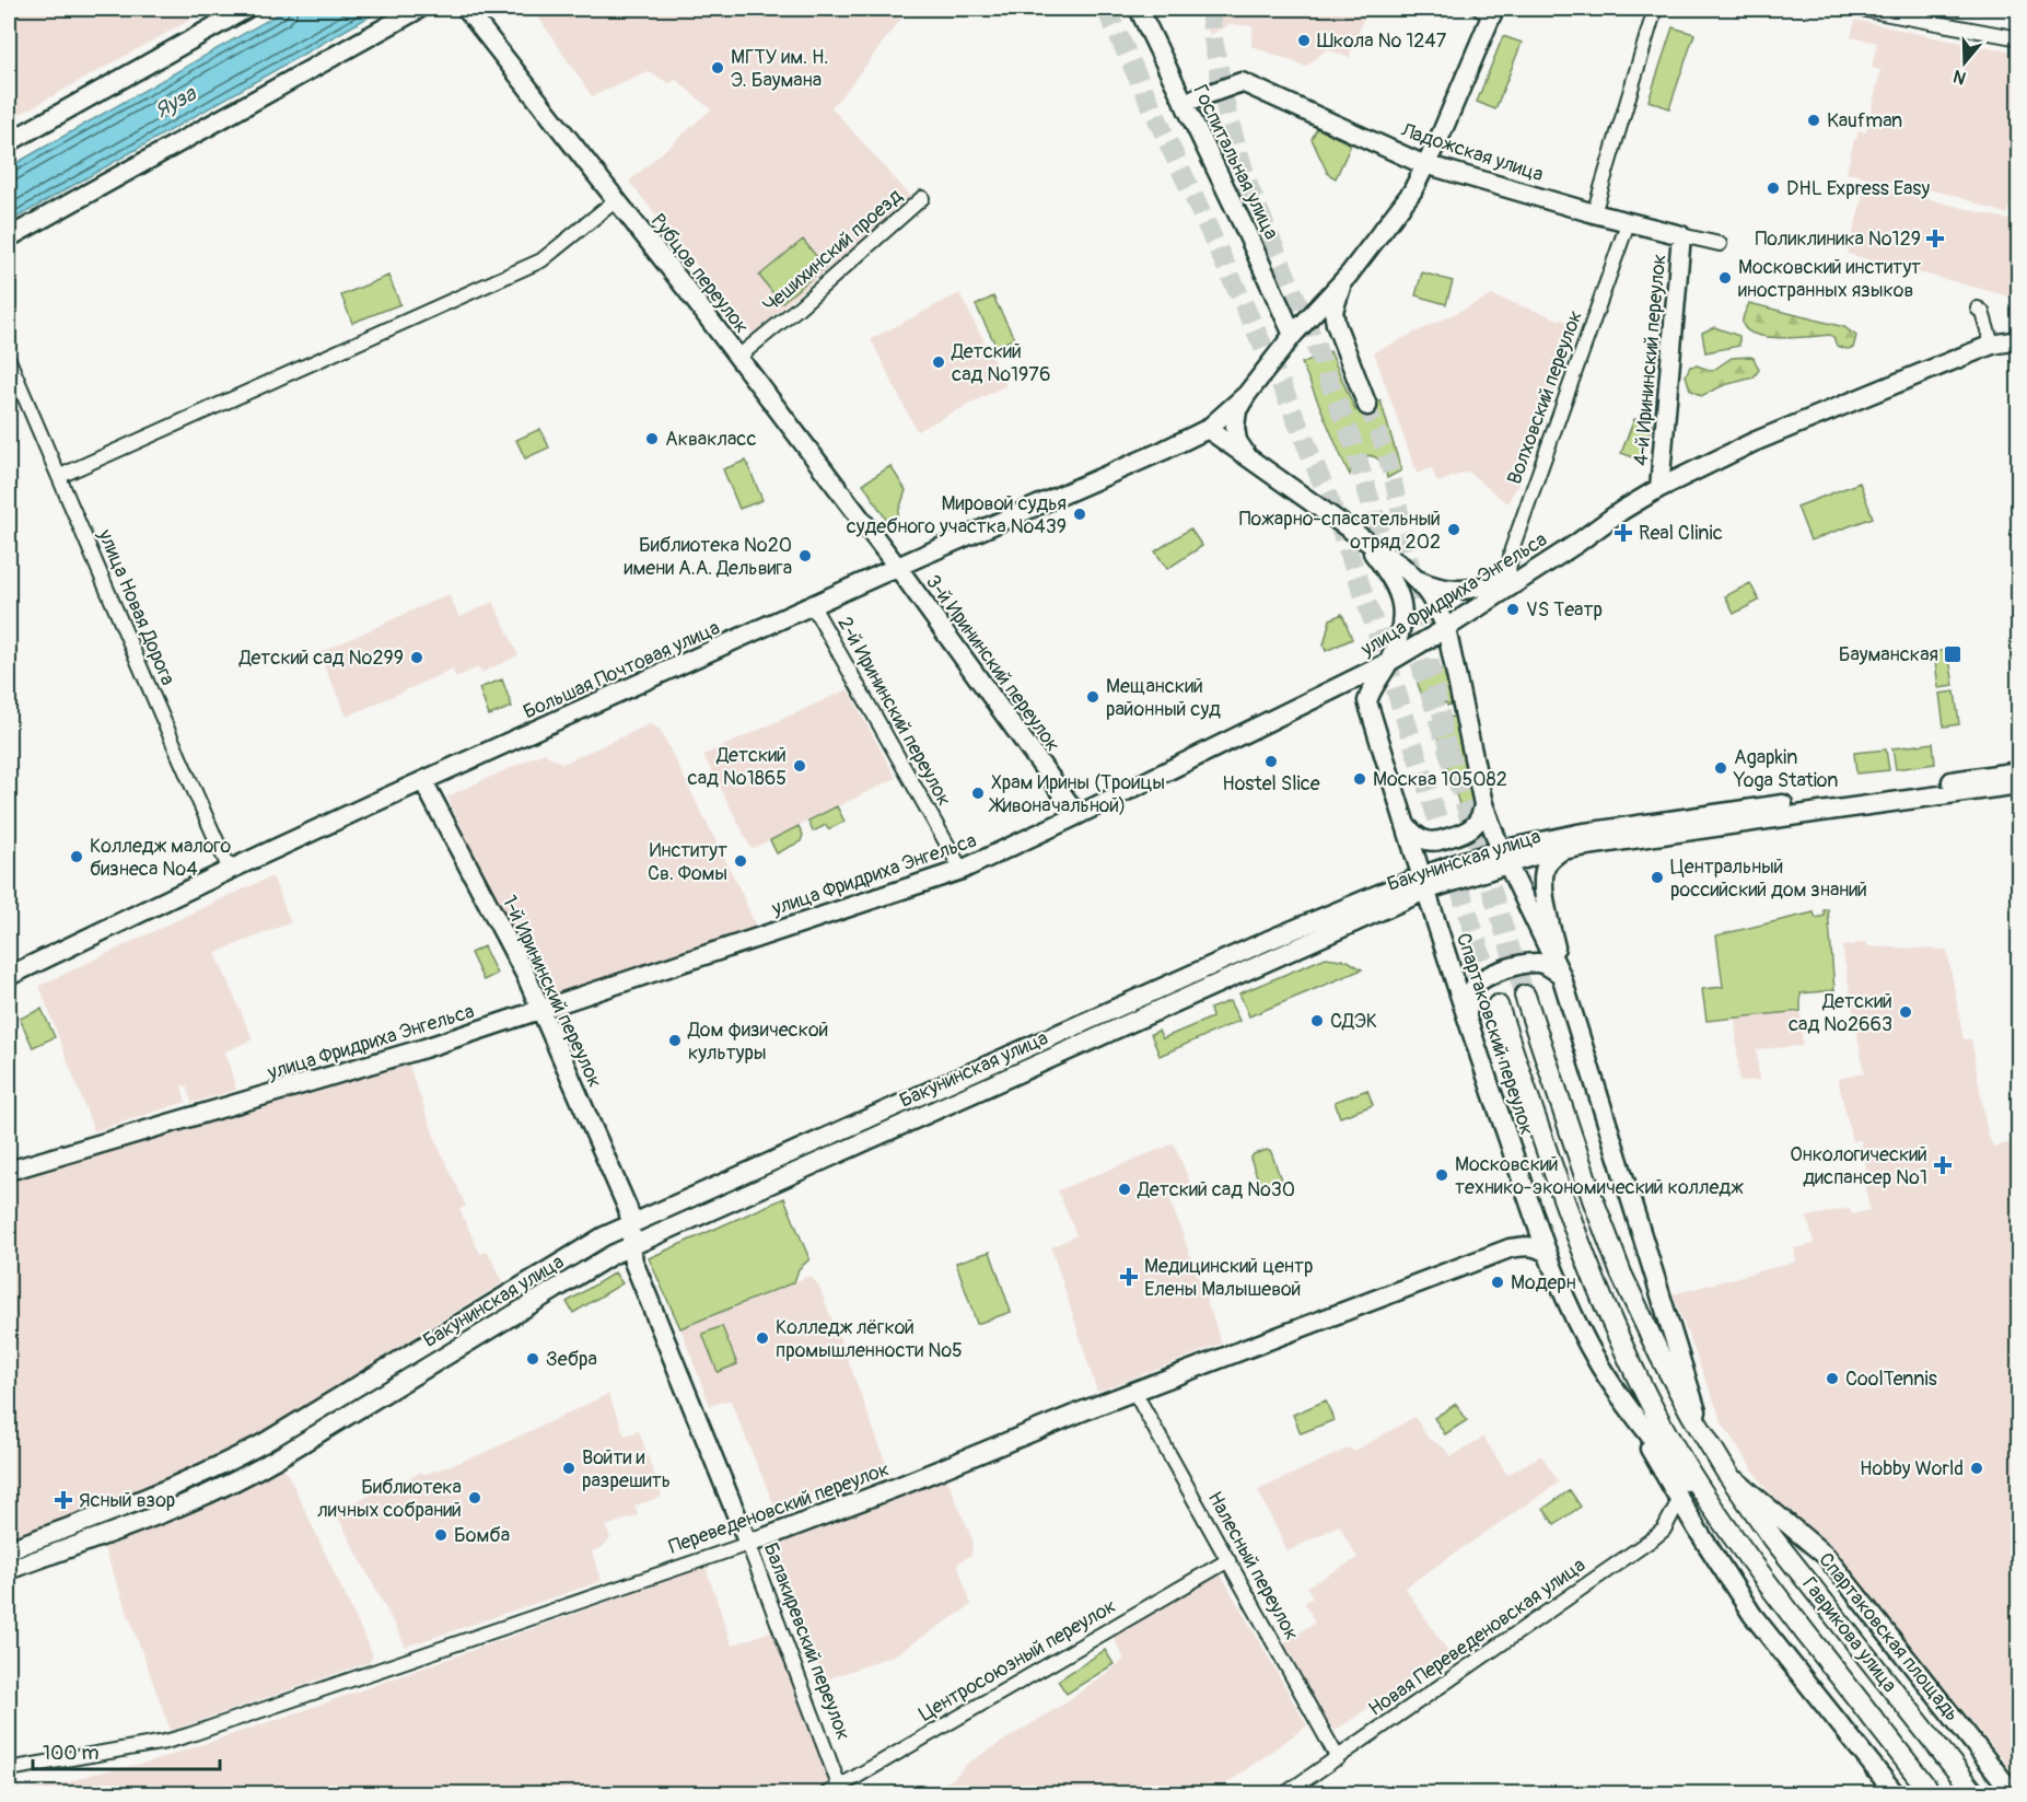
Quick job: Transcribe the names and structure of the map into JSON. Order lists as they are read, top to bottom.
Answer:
{
  "streets": {
    "main road": ["Гаврикова улица", "Спартаковская площадь"],
    "street": [
      "Ладожская улица",
      "Госпитальная улица",
      "Чешихинский проезд",
      "Рубцов переулок",
      "4-й Ирининский переулок",
      "Волховский переулок",
      "улица Фридриха Энгельса",
      "улица Новая Дорога",
      "3-й Ирининский переулок",
      "Большая Почтовая улица",
      "2-й Ирининский переулок",
      "Бакунинская улица",
      "1-й Ирининский переулок",
      "Спартаковский переулок",
      "Переведеновский переулок",
      "Налесный переулок",
      "Новая Переведеновская улица",
      "Балакиревский переулок",
      "Центросоюзный переулок"
    ]
  },
  "crossings": [
    ["Ладожская улица", "Госпитальная улица"],
    ["Ладожская улица", "4-й Ирининский переулок"],
    ["Ладожская улица", "Волховский переулок"],
    ["Чешихинский проезд", "Рубцов переулок"],
    ["Рубцов переулок", "3-й Ирининский переулок"],
    ["Рубцов переулок", "Большая Почтовая улица"],
    ["4-й Ирининский переулок", "улица Фридриха Энгельса"],
    ["Волховский переулок", "улица Фридриха Энгельса"],
    ["улица Фридриха Энгельса", "3-й Ирининский переулок"],
    ["улица Фридриха Энгельса", "2-й Ирининский переулок"],
    ["улица Фридриха Энгельса", "1-й Ирининский переулок"],
    ["улица Новая Дорога", "Большая Почтовая улица"],
    ["3-й Ирининский переулок", "Большая Почтовая улица"],
    ["Большая Почтовая улица", "2-й Ирининский переулок"],
    ["Большая Почтовая улица", "1-й Ирининский переулок"],
    ["Бакунинская улица", "1-й Ирининский переулок"],
    ["Бакунинская улица", "Спартаковский переулок"],
    ["Бакунинская улица", "Балакиревский переулок"],
    ["1-й Ирининский переулок", "Балакиревский переулок"],
    ["Спартаковский переулок", "Переведеновский переулок"],
    ["Спартаковский переулок", "Гаврикова улица"],
    ["Переведеновский переулок", "Налесный переулок"],
    ["Переведеновский переулок", "Балакиревский переулок"],
    ["Налесный переулок", "Новая Переведеновская улица"],
    ["Налесный переулок", "Центросоюзный переулок"],
    ["Гаврикова улица", "Спартаковская площадь"],
    ["Балакиревский переулок", "Центросоюзный переулок"]
  ],
  "water": ["Яуза"],
  "places": {
    "other": [
      "Школа № 1247",
      "МГТУ им. Н. Э. Баумана",
      "Kaufman",
      "DHL Express Easy",
      "Московский институт иностранных языков",
      "Детский сад №1976",
      "Аквакласс",
      "Мировой судья судебного участка №439",
      "Пожарно-спасательный отряд 202",
      "Библиотека №20 имени А.А. Дельвига",
      "VS Театр",
      "Детский сад №299",
      "Мещанский районный суд",
      "Hostel Slice",
      "Детский сад №1865",
      "Agapkin Yoga Station",
      "Москва 105082",
      "Храм Ирины (Троицы Живоначальной)",
      "Колледж малого бизнеса №4",
      "Институт Св. Фомы",
      "Центральный российский дом знаний",
      "Детский сад №2663",
      "СДЭК",
      "Дом физической культуры",
      "Московский технико-экономический колледж",
      "Детский сад №30",
      "Модерн",
      "Колледж лёгкой промышленности №5",
      "Зебра",
      "CoolTennis",
      "Войти и разрешить",
      "Hobby World",
      "Библиотека личных собраний",
      "Бомба"
    ],
    "health": [
      "Поликлиника №129",
      "Real Clinic",
      "Онкологический диспансер №1",
      "Медицинский центр Елены Малышевой",
      "Ясный взор"
    ],
    "transit": ["Бауманская"]
  },
  "scale_bar": "100 m",
  "north": "bottom"
}
